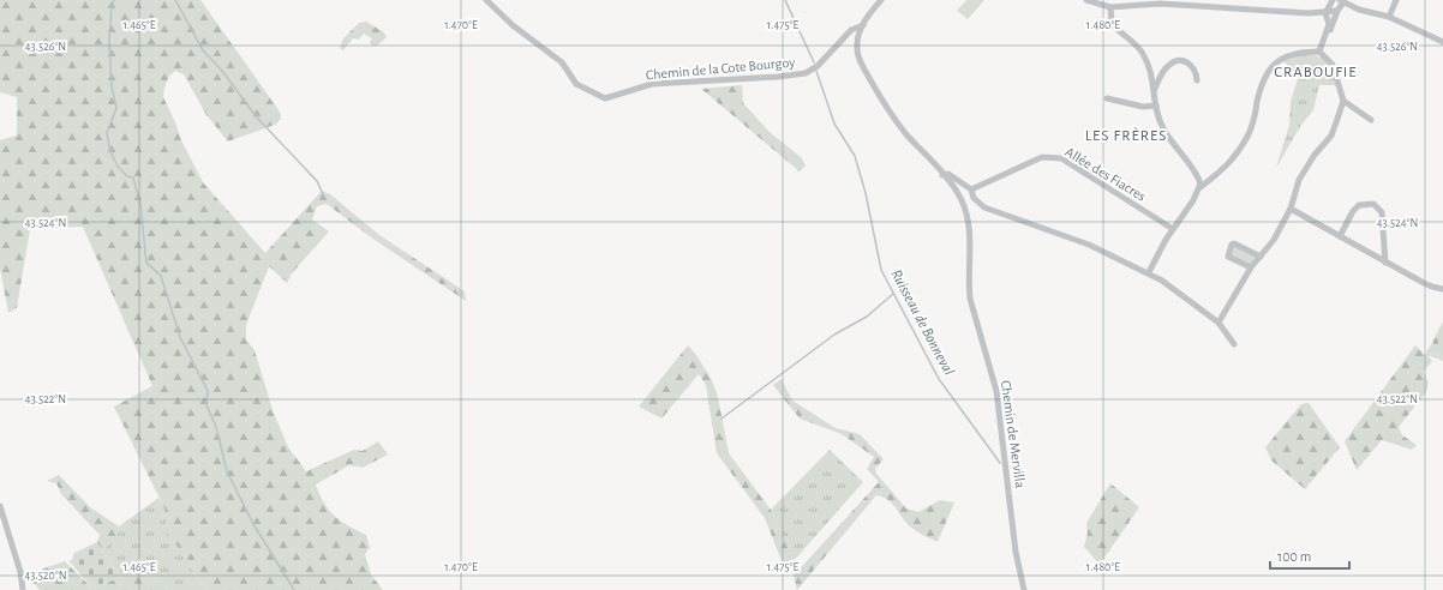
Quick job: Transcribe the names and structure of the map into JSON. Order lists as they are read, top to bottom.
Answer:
{
  "streets": {
    "street": ["Chemin de la Cote Bourgoy", "Allée des Fiacres", "Chemin de Mervilla"]
  },
  "crossings": [
    ["Chemin de la Cote Bourgoy", "Chemin de Mervilla"]
  ],
  "districts": ["CRABOUFIE", "LES FRÈRES"],
  "water": ["Ruisseau de Bonneval"],
  "scale_bar": "100 m",
  "coordinates": [
    "1.465°E",
    "1.470°E",
    "1.475°E",
    "1.480°E",
    "43.526°N",
    "43.524°N",
    "43.522°N",
    "43.520°N"
  ]
}
